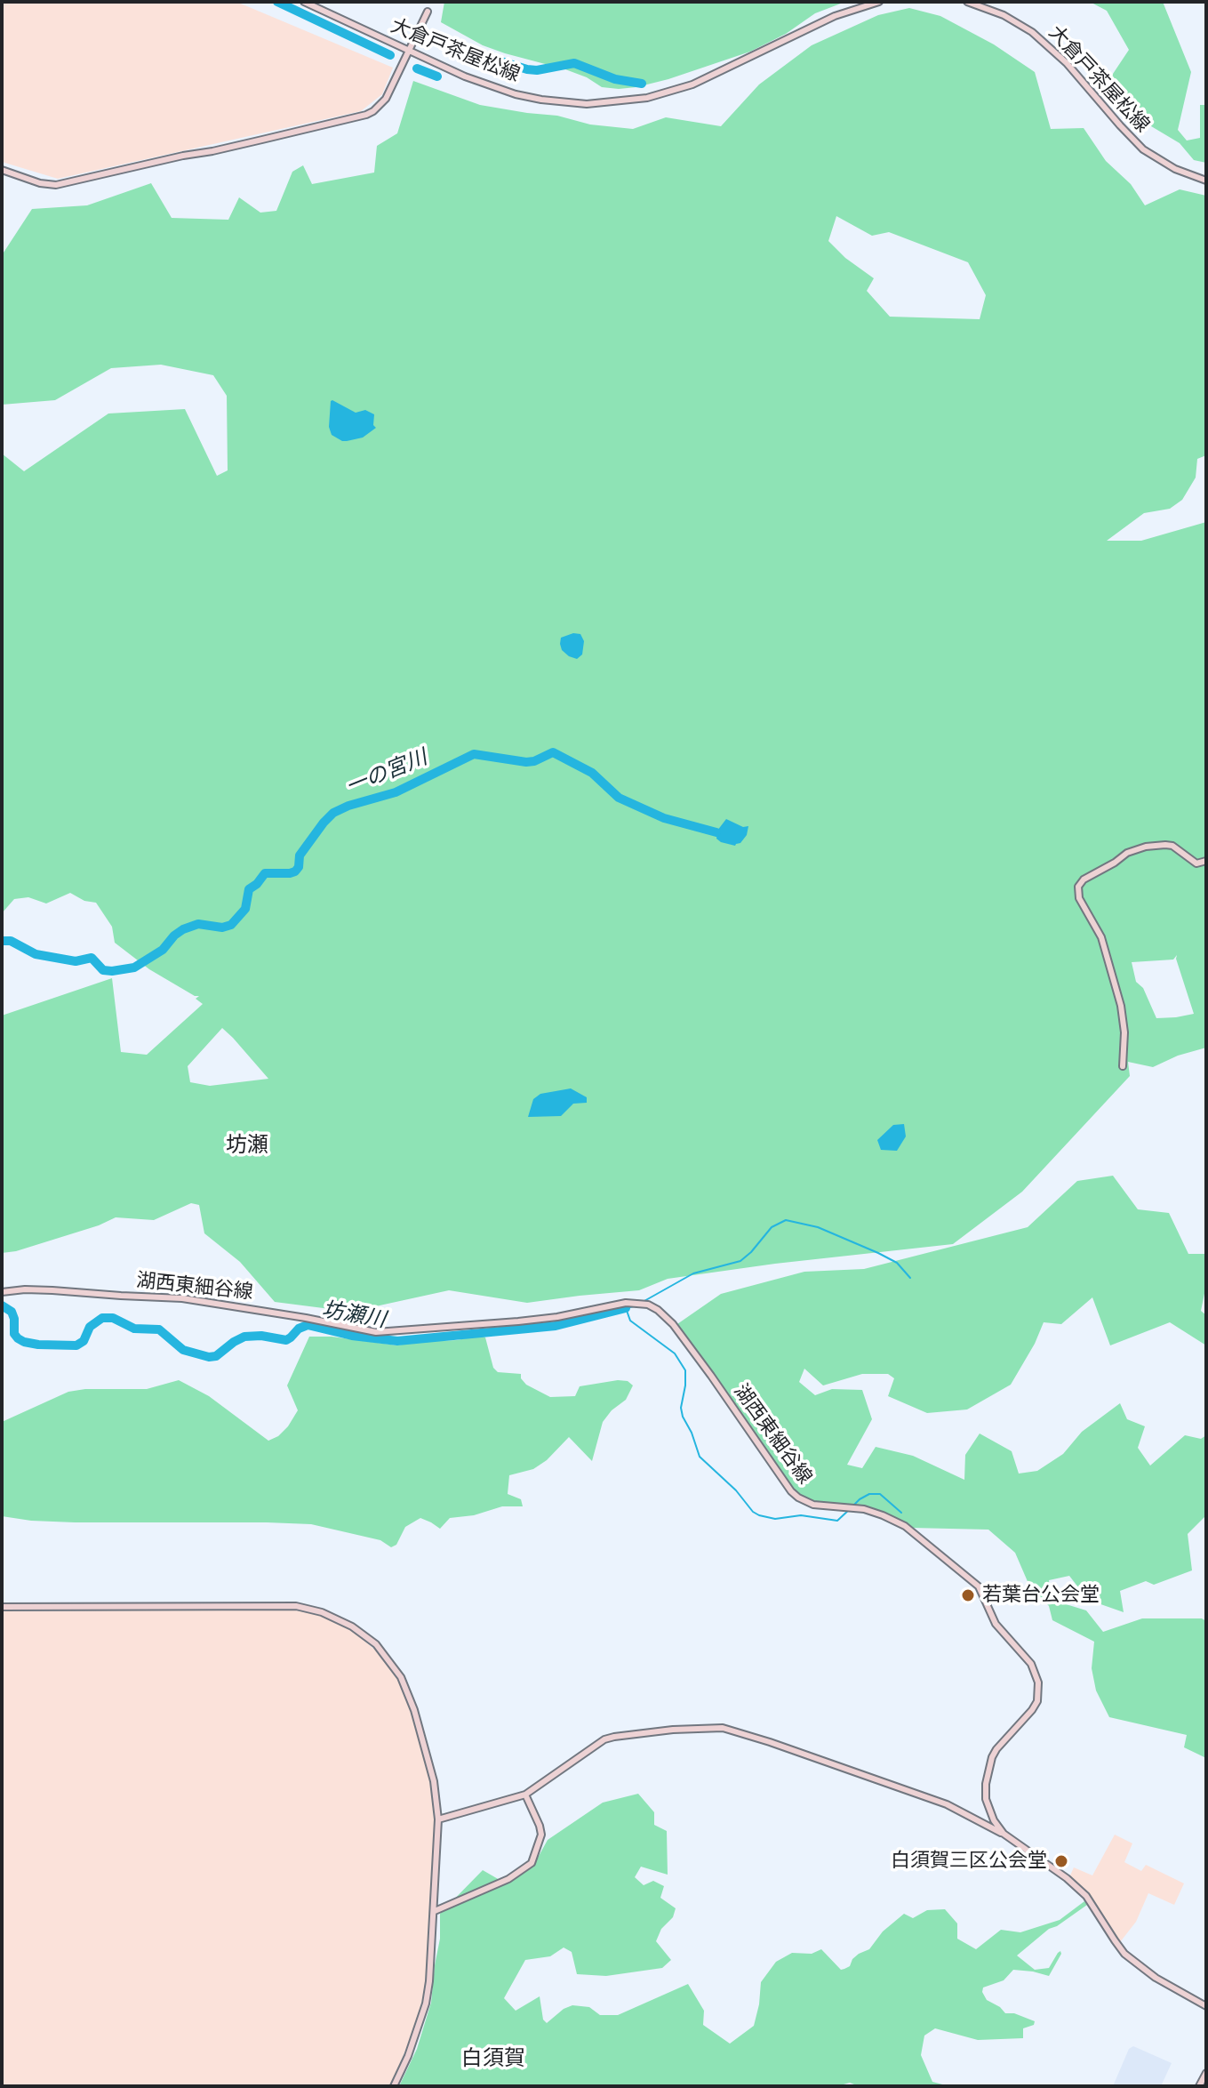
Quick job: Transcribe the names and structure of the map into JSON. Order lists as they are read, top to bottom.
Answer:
{
  "streets": {
    "street": ["大倉戸茶屋松線", "湖西東細谷線"]
  },
  "districts": ["坊瀬", "白須賀"],
  "water": ["一の宮川", "坊瀬川"],
  "places": ["若葉台公会堂", "白須賀三区公会堂"]
}
